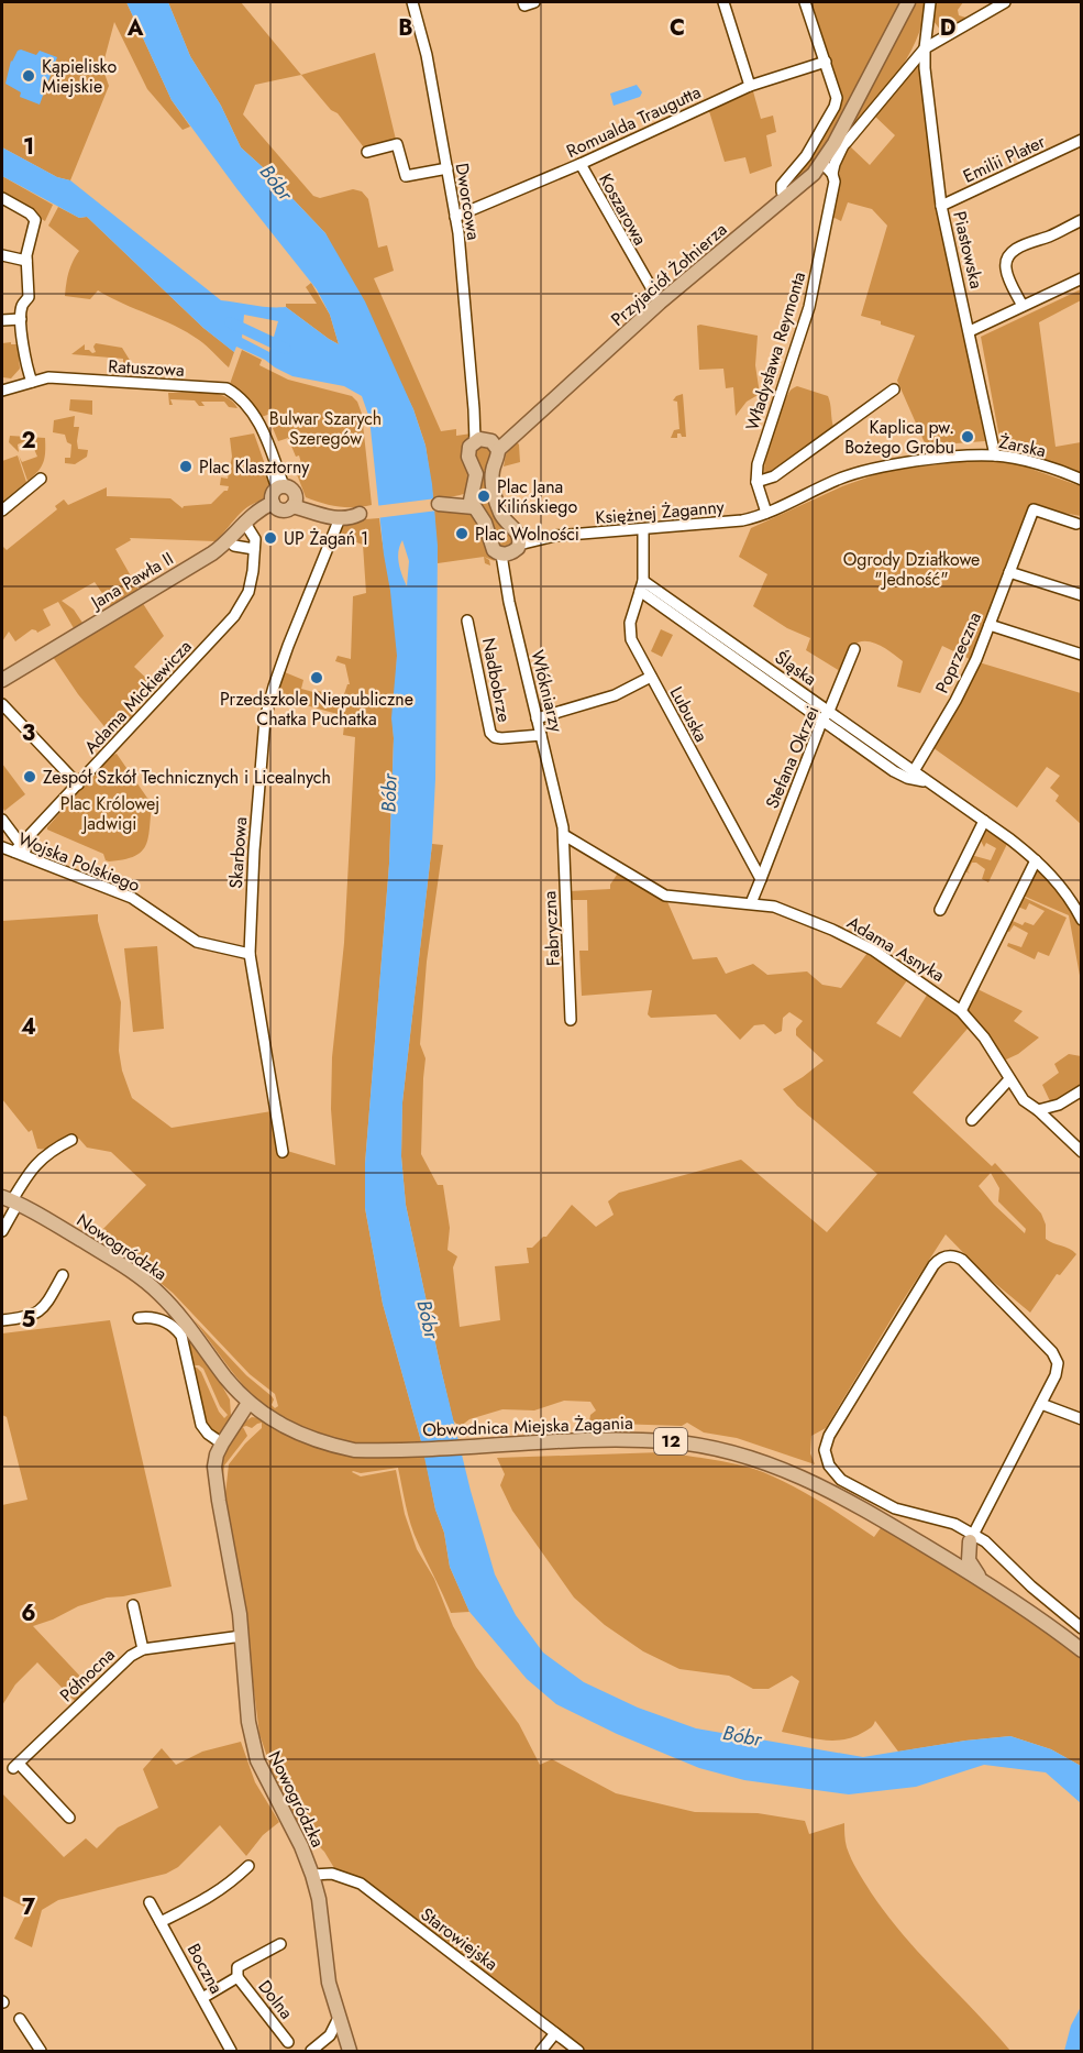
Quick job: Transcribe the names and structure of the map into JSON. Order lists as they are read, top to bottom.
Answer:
{
  "streets": {
    "main road": [
      "Przyjaciół Żołnierza",
      "Jana Pawła II",
      "Nowogródzka",
      "Obwodnica Miejska Żagania",
      "12"
    ],
    "street": [
      "Romualda Traugutta",
      "Emilii Plater",
      "Dworcowa",
      "Koszarowa",
      "Piastowska",
      "Władysława Reymonta",
      "Ratuszowa",
      "Żarska",
      "Księżnej Żaganny",
      "Poprzeczna",
      "Śląska",
      "Nadbobrze",
      "Włókniarzy",
      "Adama Mickiewicza",
      "Lubuska",
      "Stefana Okrzei",
      "Skarbowa",
      "Wojska Polskiego",
      "Fabryczna",
      "Adama Asnyka",
      "Północna",
      "Starowiejska",
      "Boczna",
      "Dolna"
    ]
  },
  "crossings": [
    ["Romualda Traugutta", "Dworcowa"],
    ["Romualda Traugutta", "Koszarowa"],
    ["Emilii Plater", "Piastowska"],
    ["Dworcowa", "Przyjaciół Żołnierza"],
    ["Koszarowa", "Przyjaciół Żołnierza"],
    ["Piastowska", "Przyjaciół Żołnierza"],
    ["Piastowska", "Żarska"],
    ["Przyjaciół Żołnierza", "Władysława Reymonta"],
    ["Władysława Reymonta", "Żarska"],
    ["Władysława Reymonta", "Księżnej Żaganny"],
    ["Ratuszowa", "Jana Pawła II"],
    ["Żarska", "Księżnej Żaganny"],
    ["Księżnej Żaganny", "Lubuska"],
    ["Jana Pawła II", "Adama Mickiewicza"],
    ["Poprzeczna", "Śląska"],
    ["Śląska", "Lubuska"],
    ["Śląska", "Stefana Okrzei"],
    ["Nadbobrze", "Włókniarzy"],
    ["Włókniarzy", "Fabryczna"],
    ["Włókniarzy", "Adama Asnyka"],
    ["Adama Mickiewicza", "Wojska Polskiego"],
    ["Lubuska", "Stefana Okrzei"],
    ["Skarbowa", "Wojska Polskiego"],
    ["Fabryczna", "Adama Asnyka"],
    ["Nowogródzka", "Obwodnica Miejska Żagania"],
    ["Nowogródzka", "Północna"],
    ["Nowogródzka", "Starowiejska"],
    ["Boczna", "Dolna"]
  ],
  "water": ["Bóbr"],
  "parks": ["Bulwar Szarych Szeregów", "Ogrody Działkowe \"Jedność\"", "Plac Królowej Jadwigi"],
  "places": [
    "Kąpielisko Miejskie",
    "Kaplica pw. Bożego Grobu",
    "Plac Klasztorny",
    "Plac Jana Kilińskiego",
    "Plac Wolności",
    "UP Żagań 1",
    "Przedszkole Niepubliczne Chatka Puchatka",
    "Zespół Szkół Technicznych i Licealnych"
  ],
  "grid": {
    "columns": [
      "A",
      "B",
      "C",
      "D"
    ],
    "rows": [
      "1",
      "2",
      "3",
      "4",
      "5",
      "6",
      "7"
    ]
  }
}
